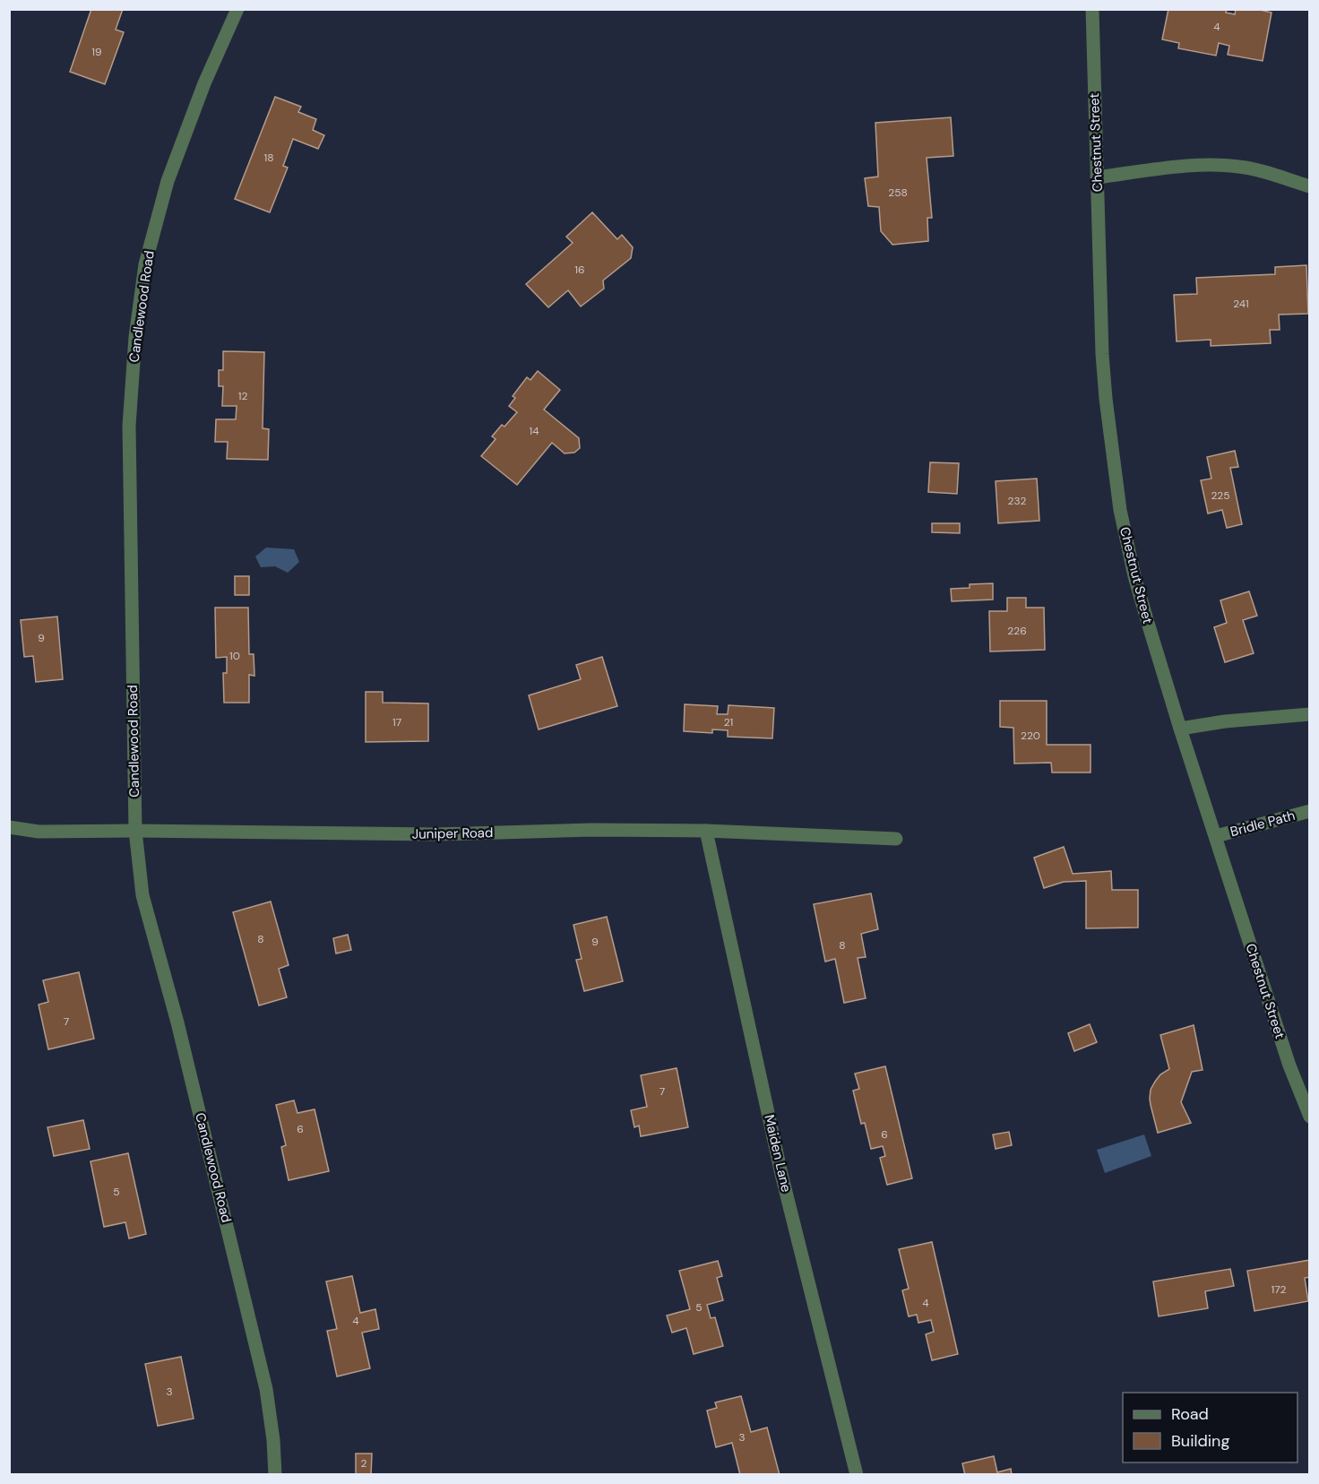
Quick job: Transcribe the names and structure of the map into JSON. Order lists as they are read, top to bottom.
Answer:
{
  "streets": {
    "street": [
      "Chestnut Street",
      "Candlewood Road",
      "Bridle Path",
      "Juniper Road",
      "Maiden Lane"
    ]
  },
  "crossings": [
    ["Chestnut Street", "Bridle Path"],
    ["Candlewood Road", "Juniper Road"],
    ["Juniper Road", "Maiden Lane"]
  ],
  "house_numbers": [
    "4",
    "19",
    "18",
    "258",
    "16",
    "241",
    "12",
    "14",
    "225",
    "232",
    "226",
    "9",
    "10",
    "17",
    "21",
    "220",
    "8",
    "9",
    "8",
    "7",
    "7",
    "6",
    "6",
    "5",
    "172",
    "4",
    "5",
    "4",
    "3",
    "3",
    "2"
  ],
  "legend": ["Road", "Building"]
}
